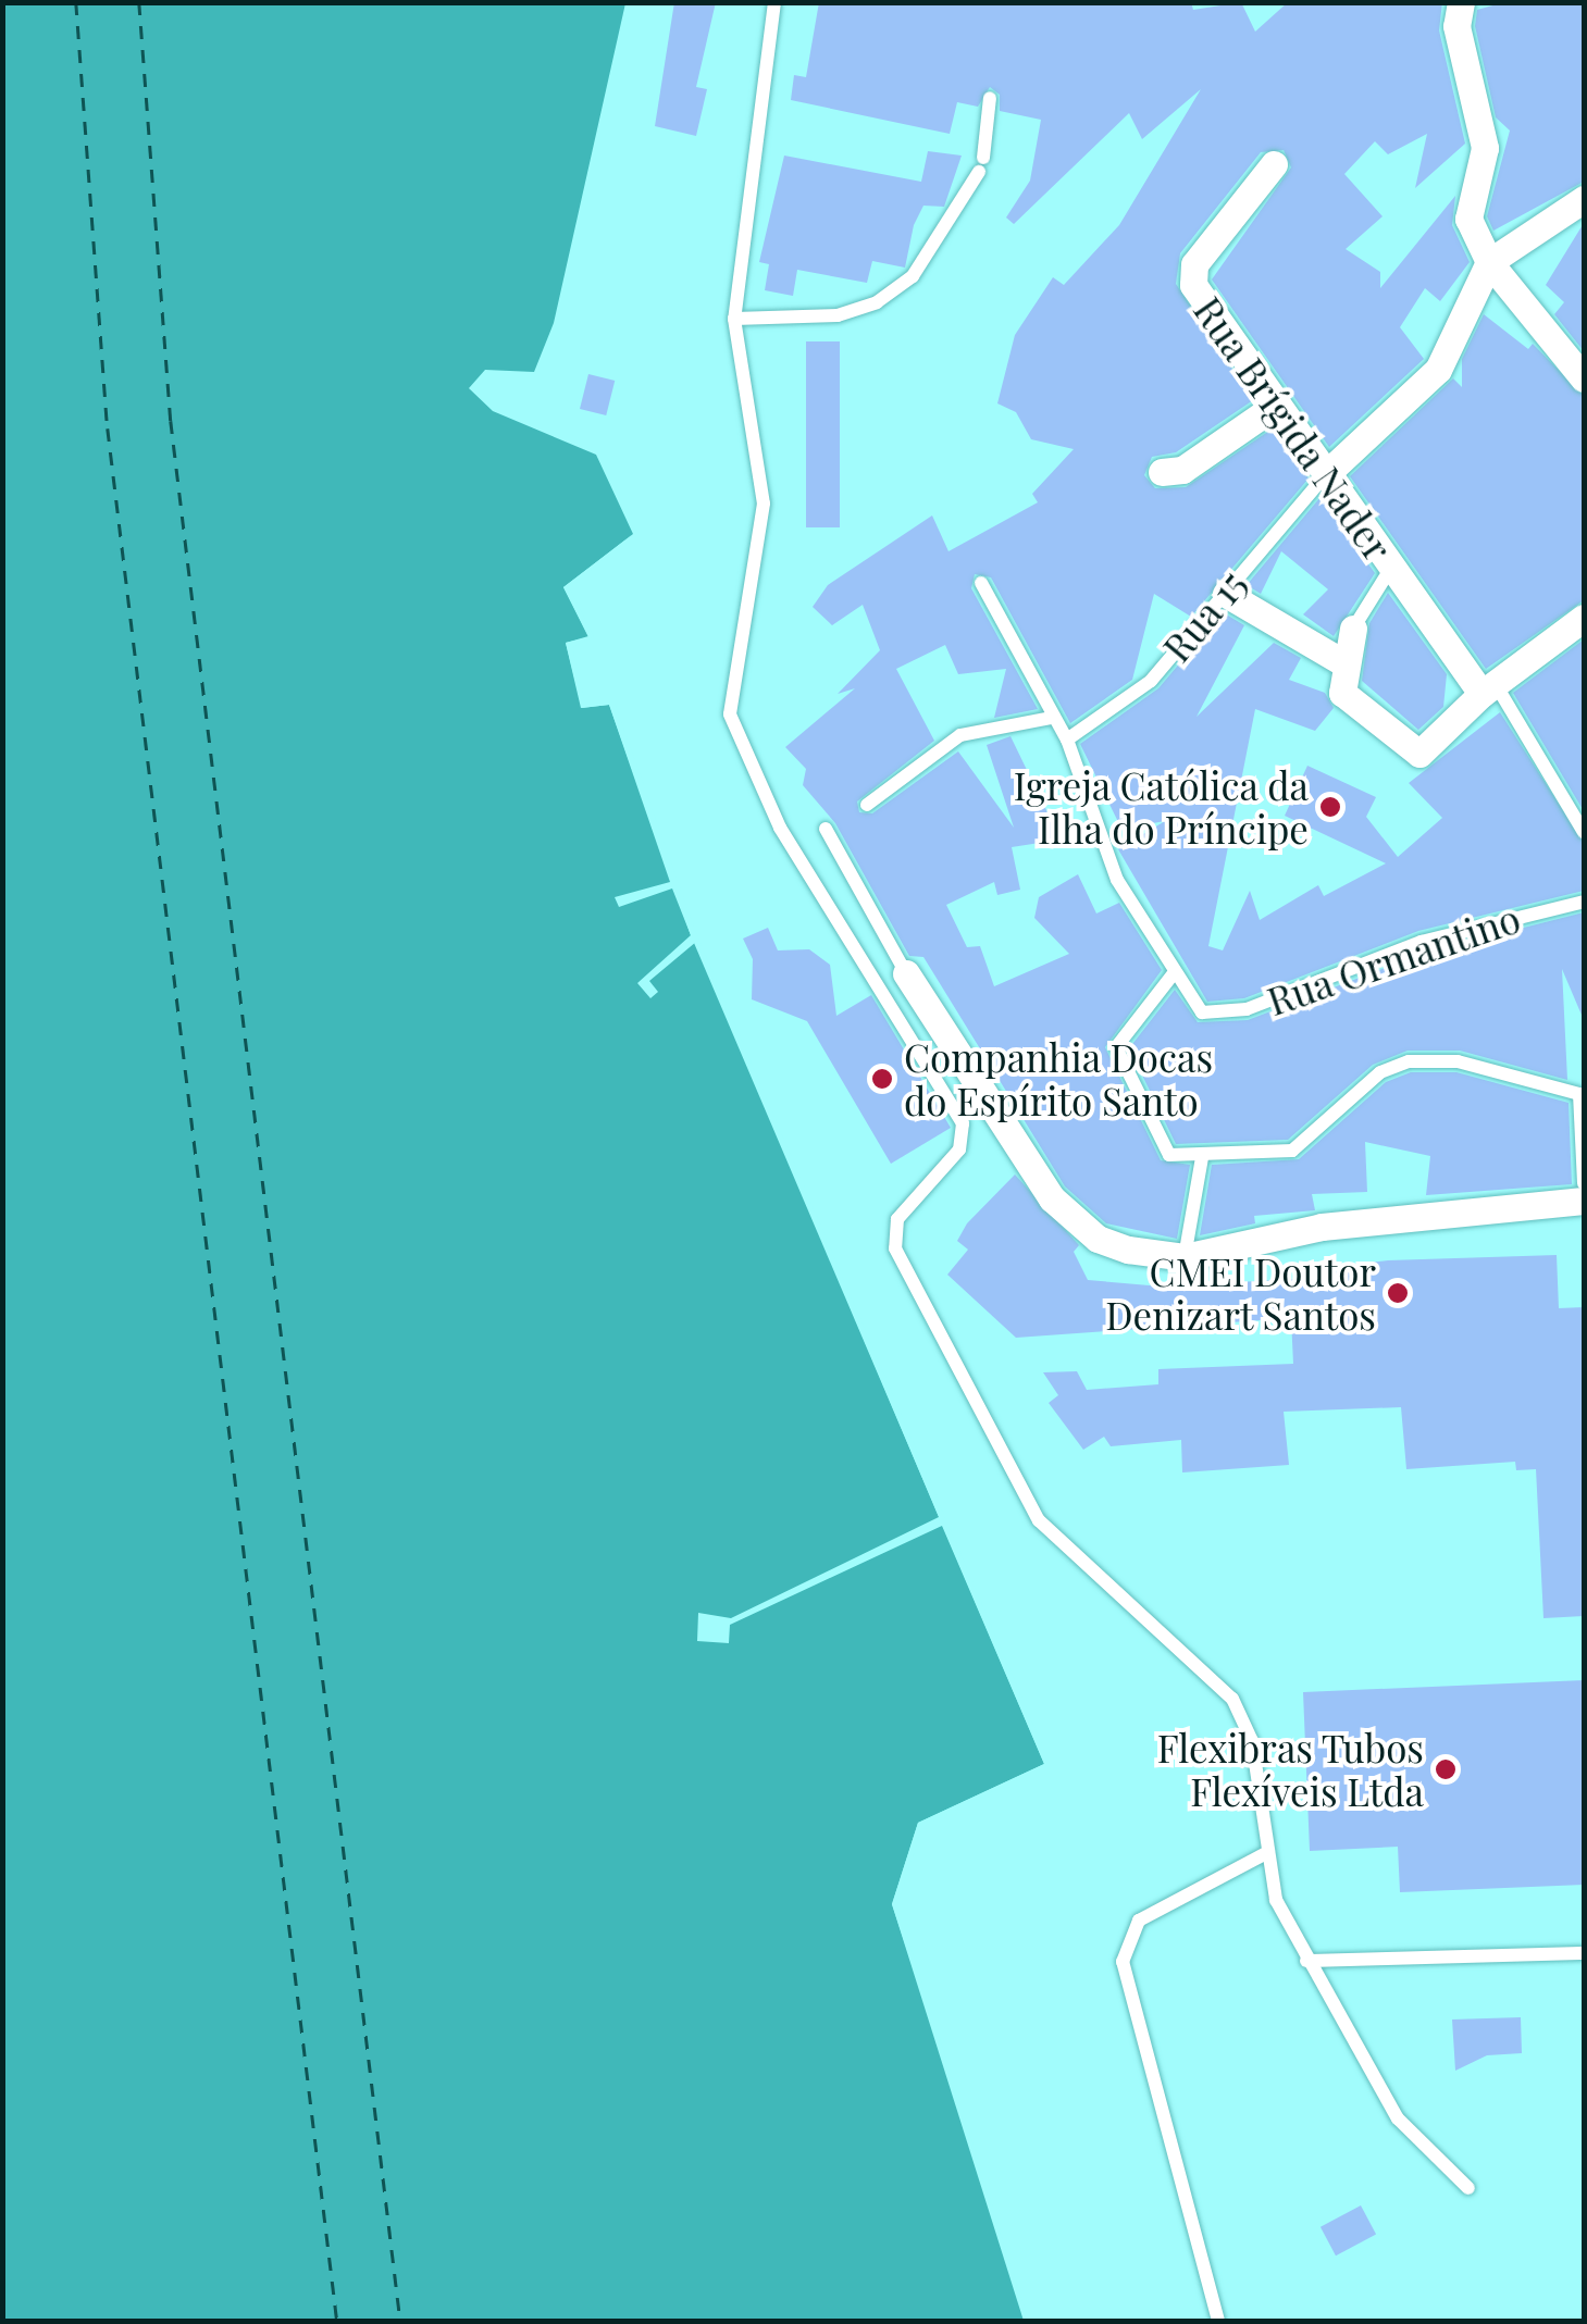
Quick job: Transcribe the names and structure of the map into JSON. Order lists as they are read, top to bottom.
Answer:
{
  "streets": {
    "street": ["Rua Brígida Nader"],
    "lane": ["Rua 15", "Rua Ormantino"]
  },
  "crossings": [
    ["Rua Brígida Nader", "Rua 15"]
  ],
  "places": [
    "Igreja Católica da Ilha do Príncipe",
    "Companhia Docas do Espírito Santo",
    "CMEI Doutor Denizart Santos",
    "Flexibras Tubos Flexíveis Ltda"
  ]
}
